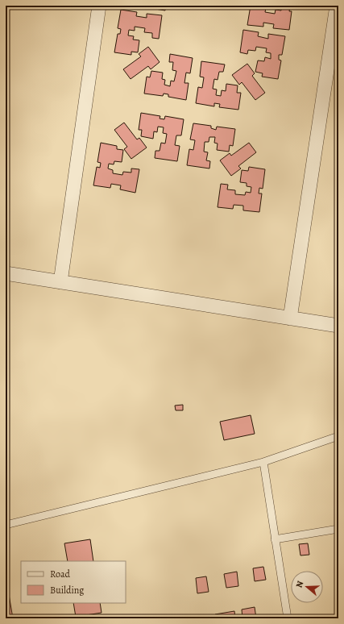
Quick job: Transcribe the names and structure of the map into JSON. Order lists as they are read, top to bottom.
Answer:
{
  "legend": ["Road", "Building"],
  "north": "left"
}
